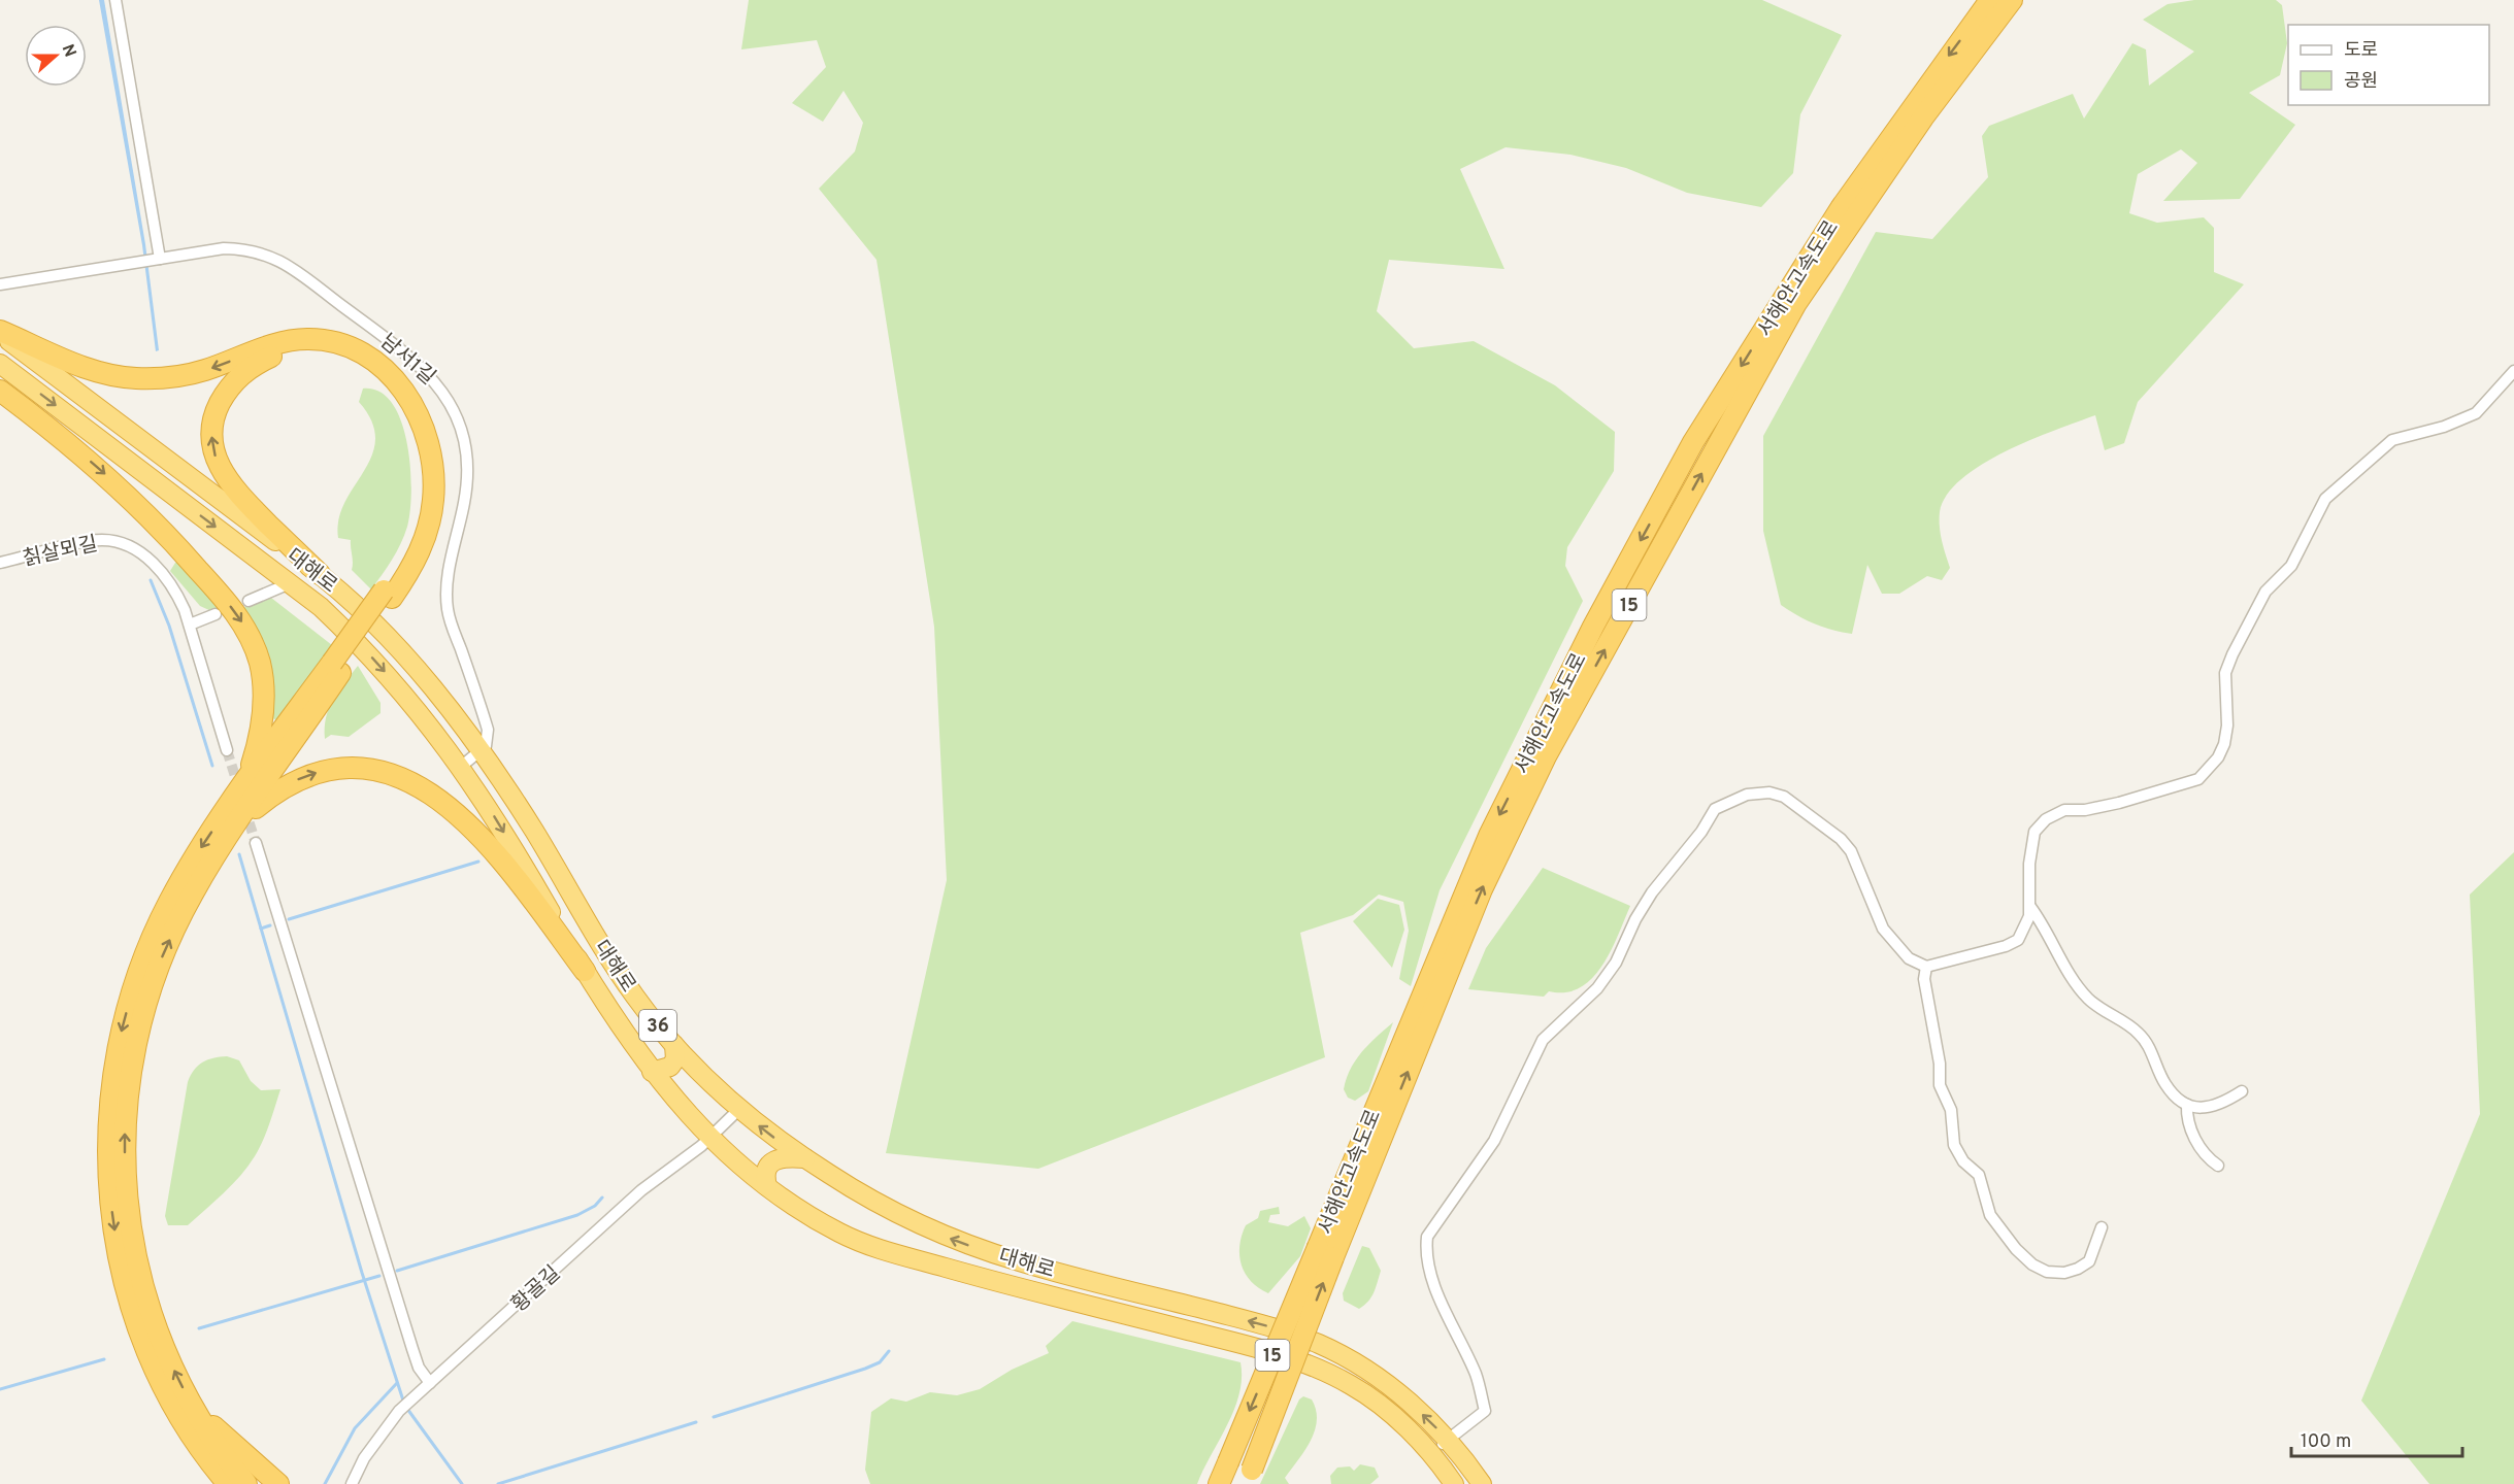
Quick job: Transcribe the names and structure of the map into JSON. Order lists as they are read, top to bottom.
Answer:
{
  "streets": {
    "highway": [
      "서해안고속도로",
      "대해로",
      "15",
      "36"
    ],
    "street": ["남서1길", "칡살뫼길", "황골길"]
  },
  "crossings": [
    ["남서1길", "대해로"],
    ["대해로", "황골길"]
  ],
  "legend": ["도로", "공원"],
  "scale_bar": "100 m",
  "north": "right"
}
